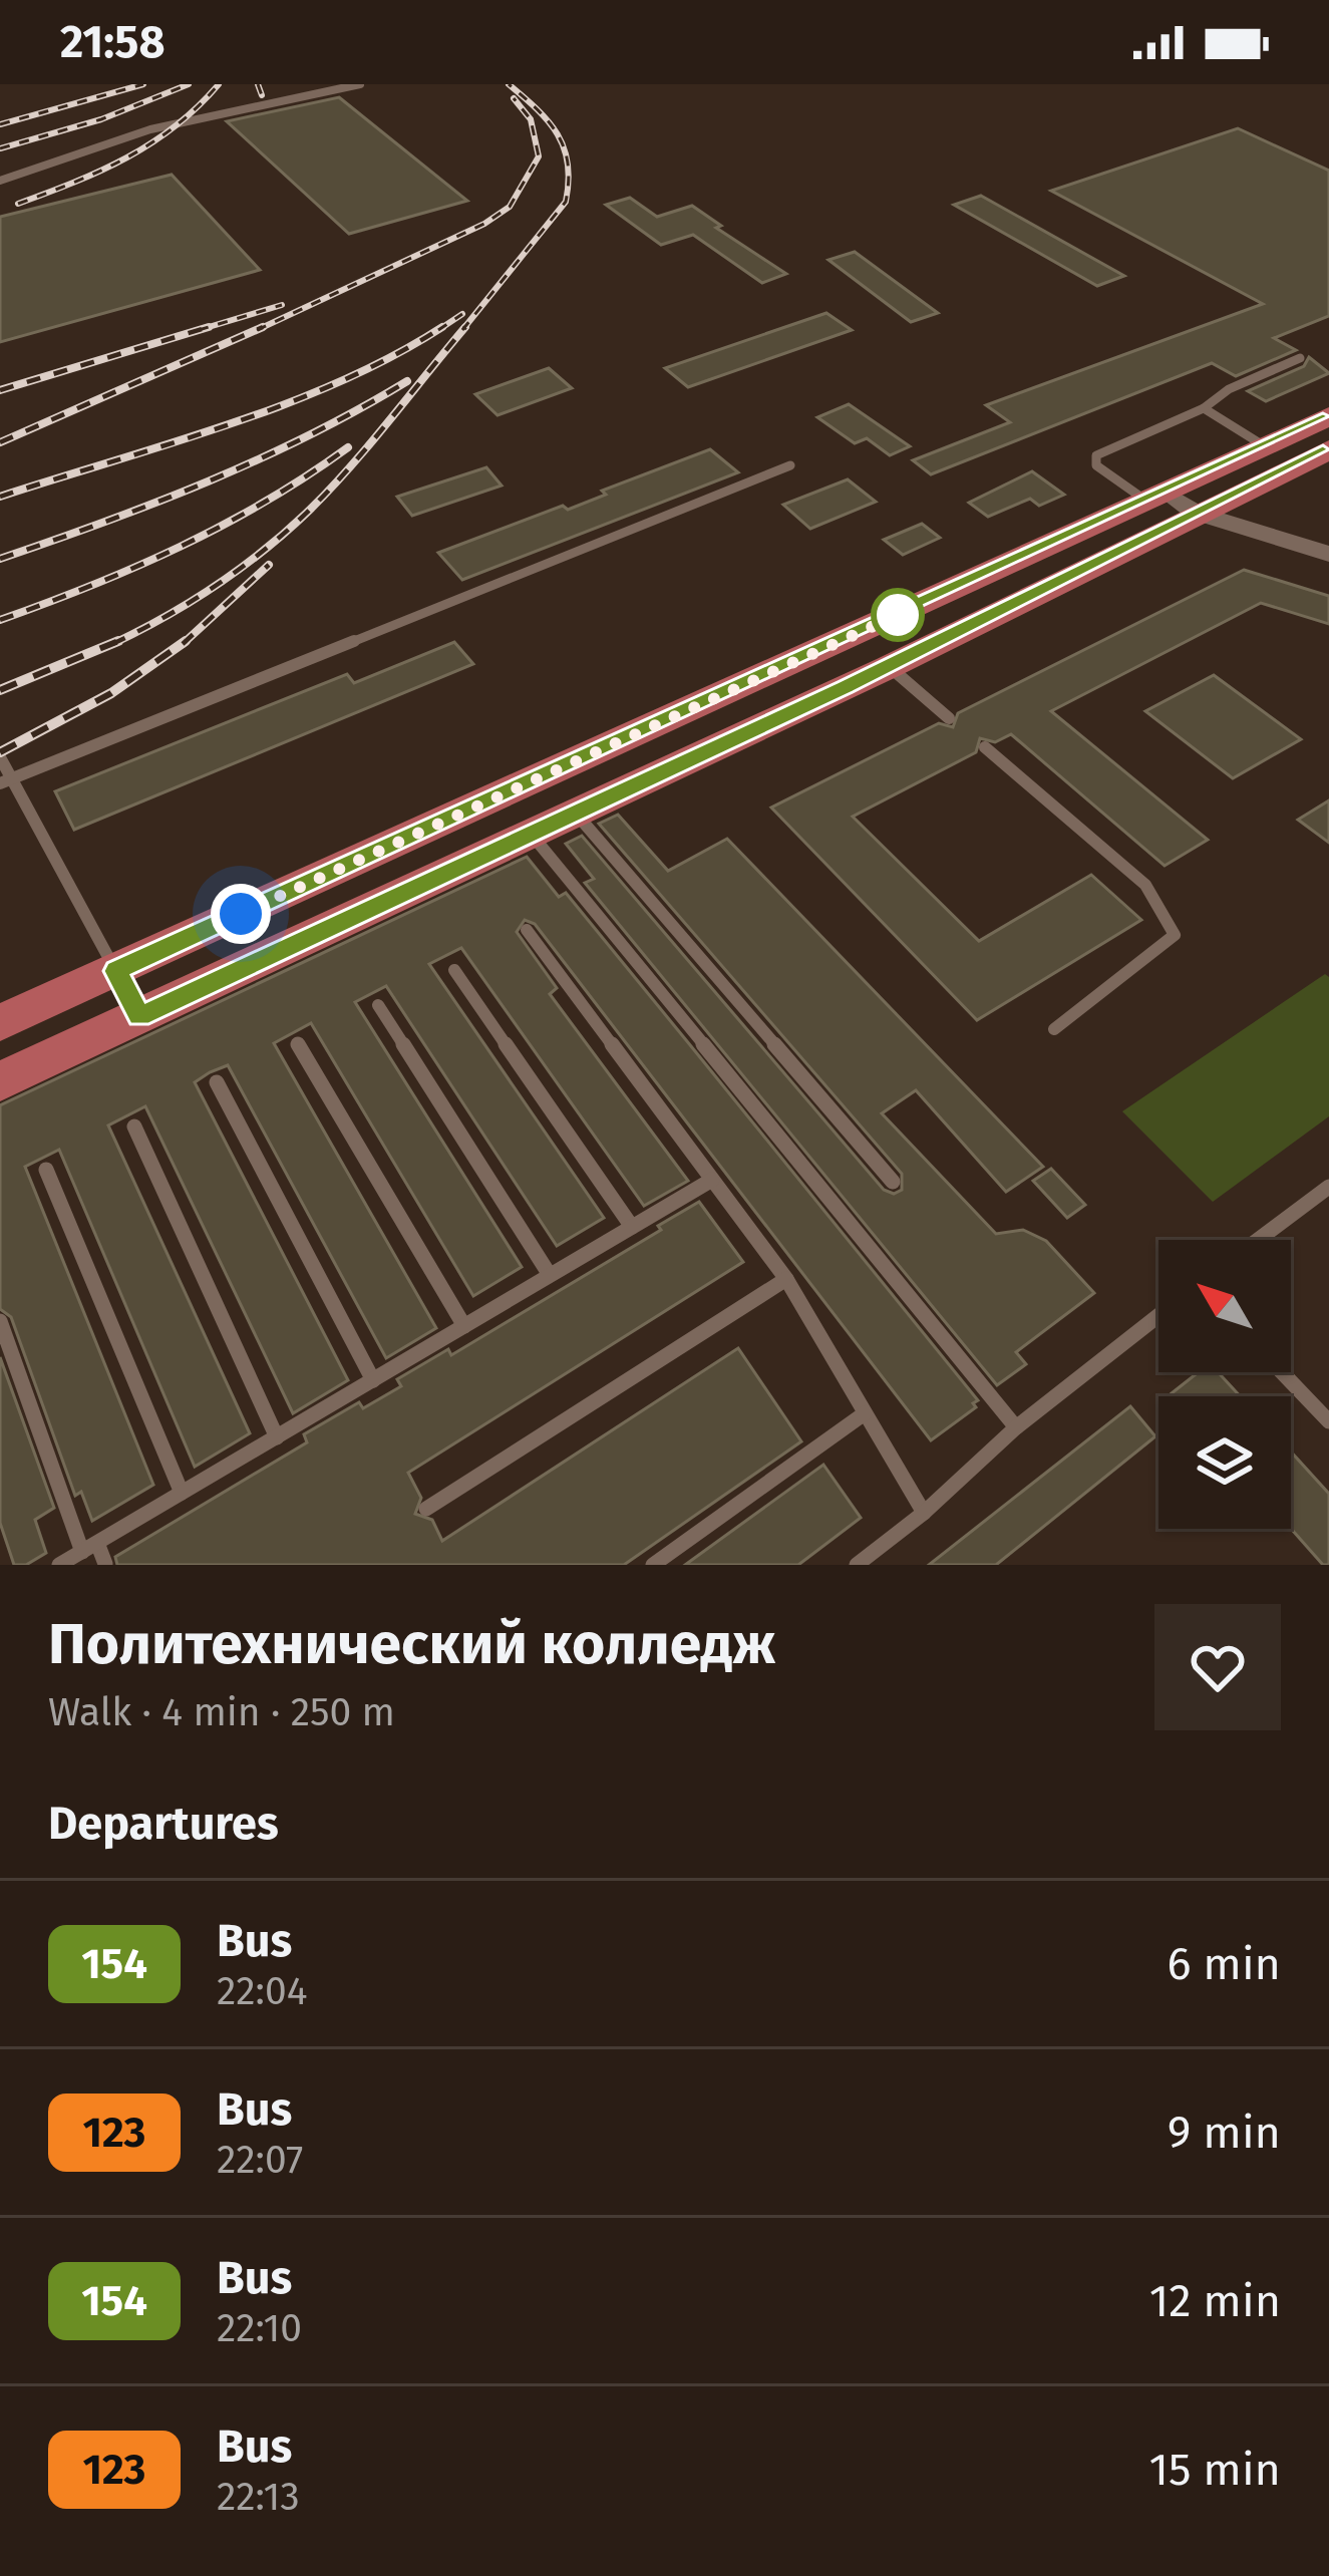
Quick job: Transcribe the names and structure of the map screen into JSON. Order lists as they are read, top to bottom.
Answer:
{
  "lines": ["bus line 154"],
  "north": "top left",
  "page": {
    "status": "21:58",
    "heading": [
      ["Политехнический колледж", "Walk · 4 min · 250 m"],
      "Departures"
    ],
    "list": [
      {
        "mark": "154",
        "name": "Bus",
        "note": "22:04",
        "value": "6 min"
      },
      {
        "mark": "123",
        "name": "Bus",
        "note": "22:07",
        "value": "9 min"
      },
      {
        "mark": "154",
        "name": "Bus",
        "note": "22:10",
        "value": "12 min"
      },
      {
        "mark": "123",
        "name": "Bus",
        "note": "22:13",
        "value": "15 min"
      }
    ]
  }
}
